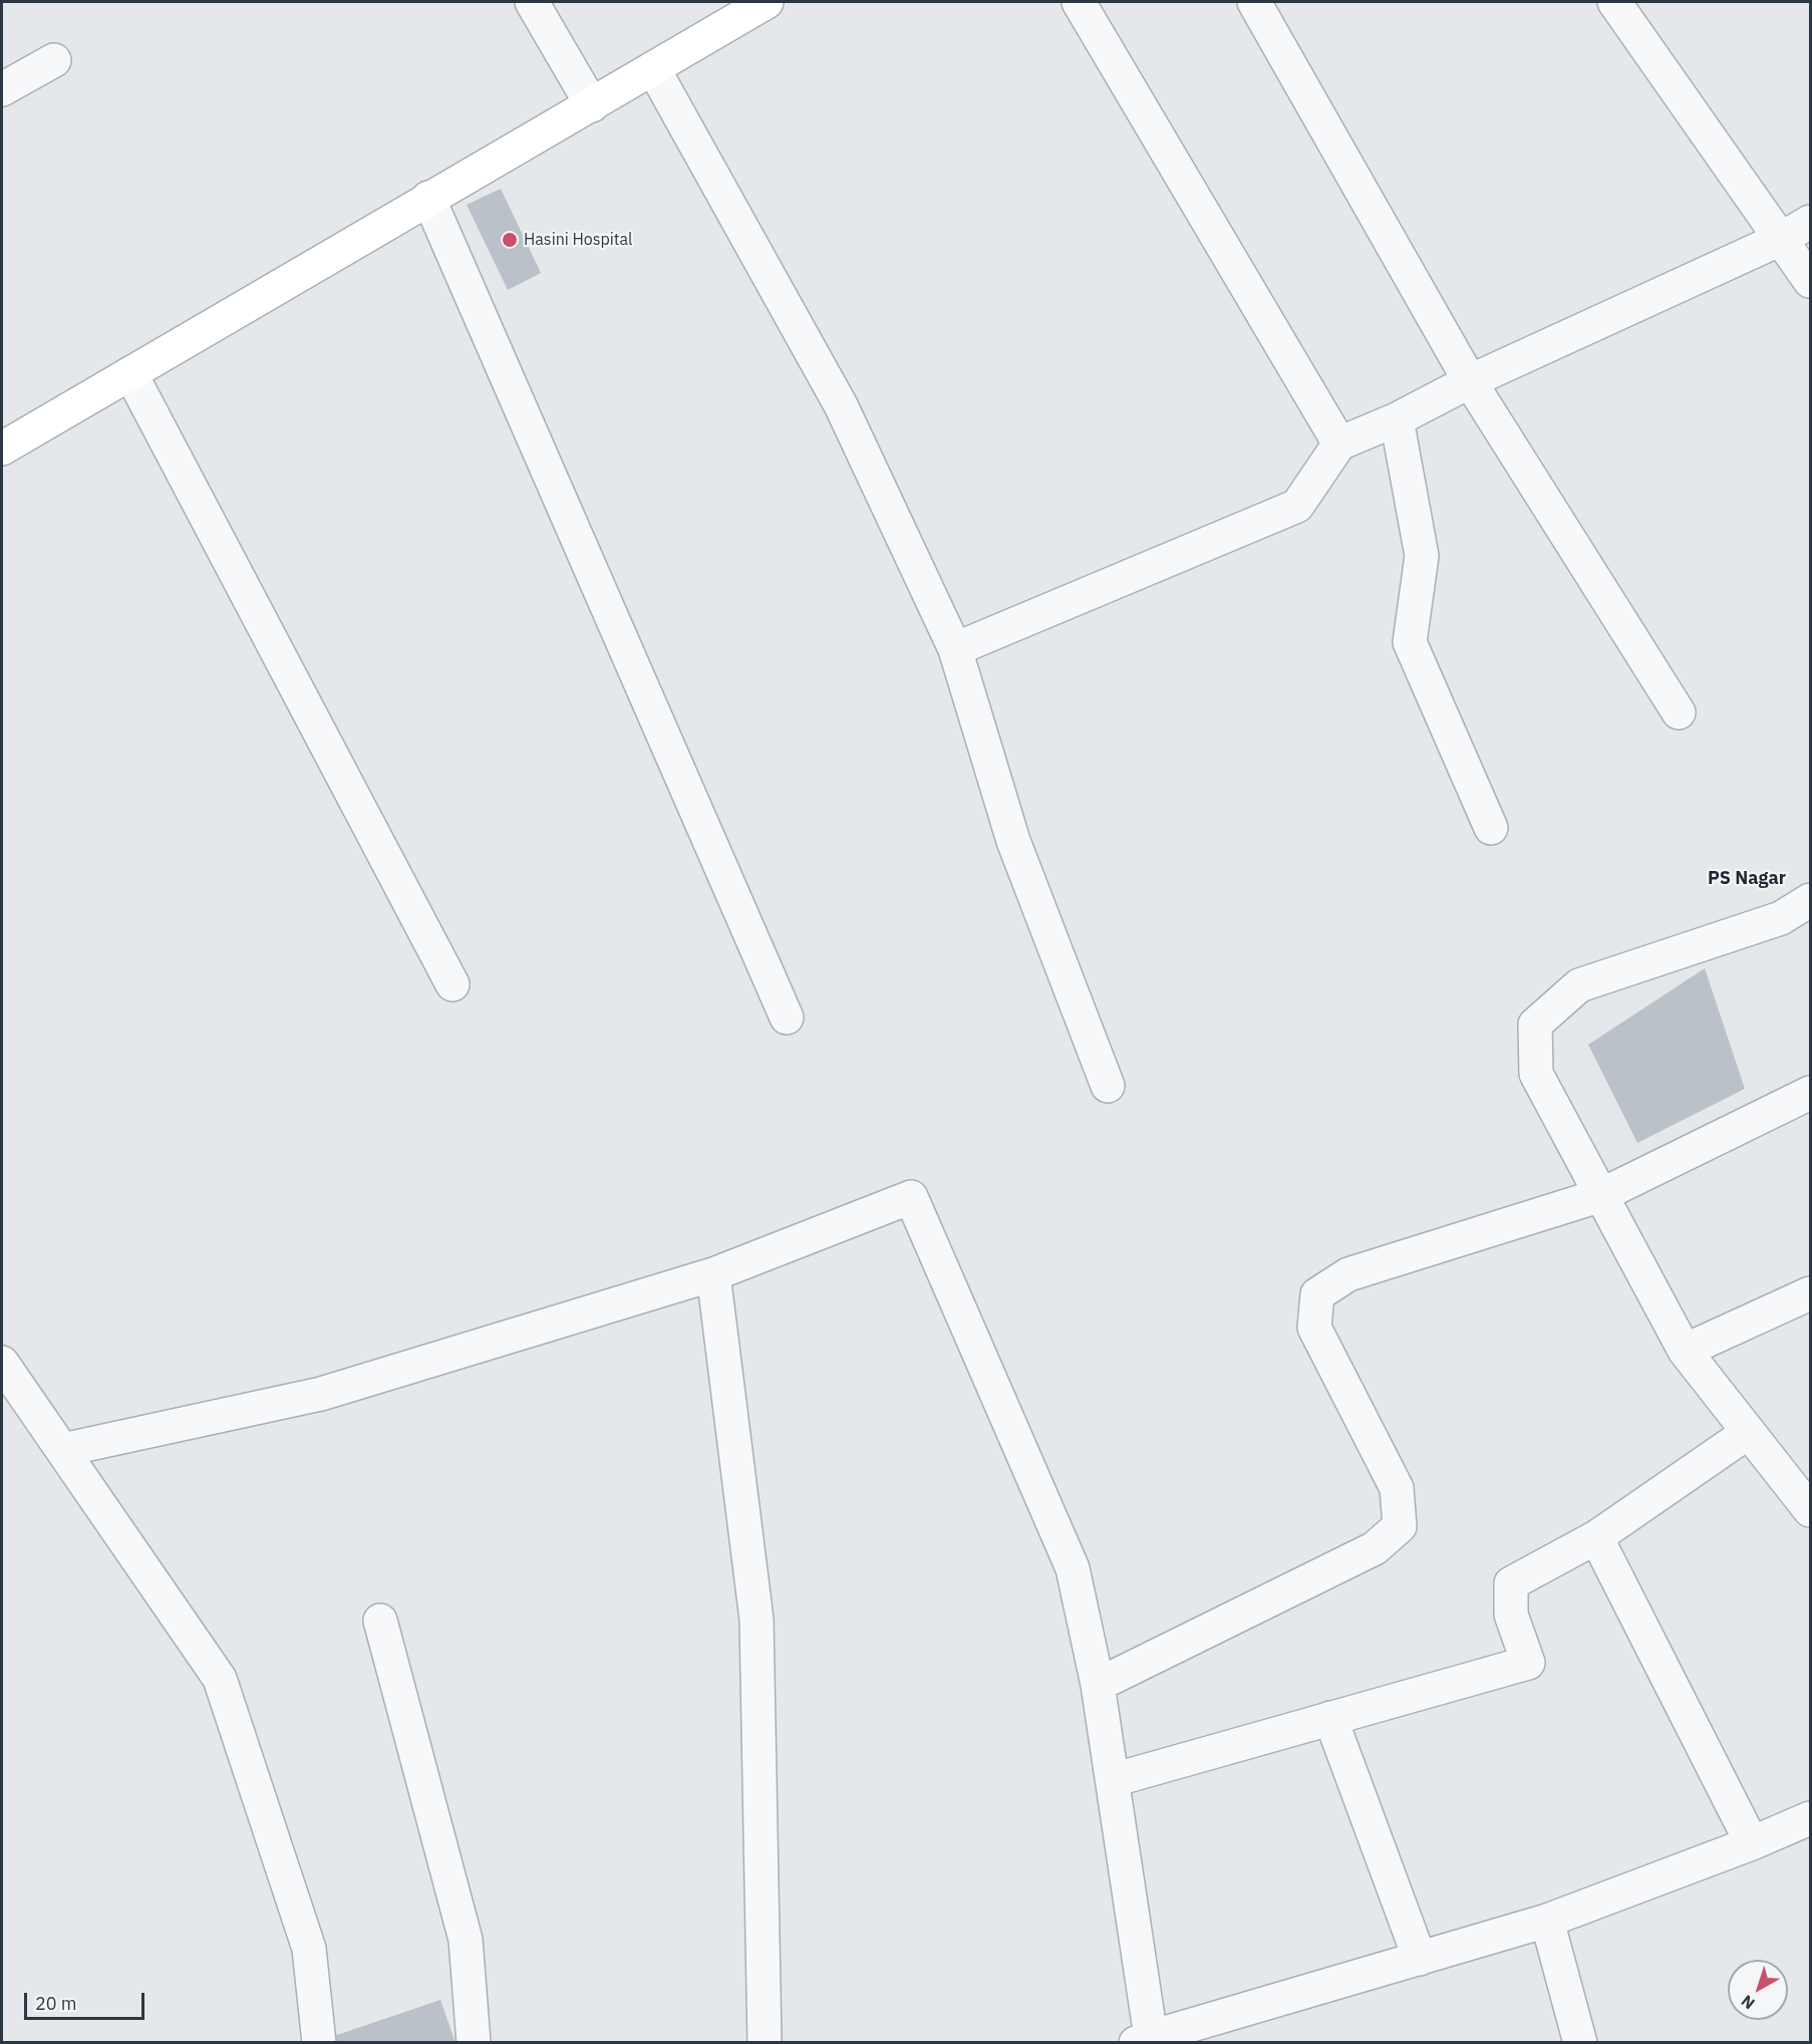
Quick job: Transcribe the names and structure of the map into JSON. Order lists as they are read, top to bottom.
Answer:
{
  "districts": ["PS Nagar"],
  "places": ["Hasini Hospital"],
  "scale_bar": "20 m",
  "north": "bottom left"
}
